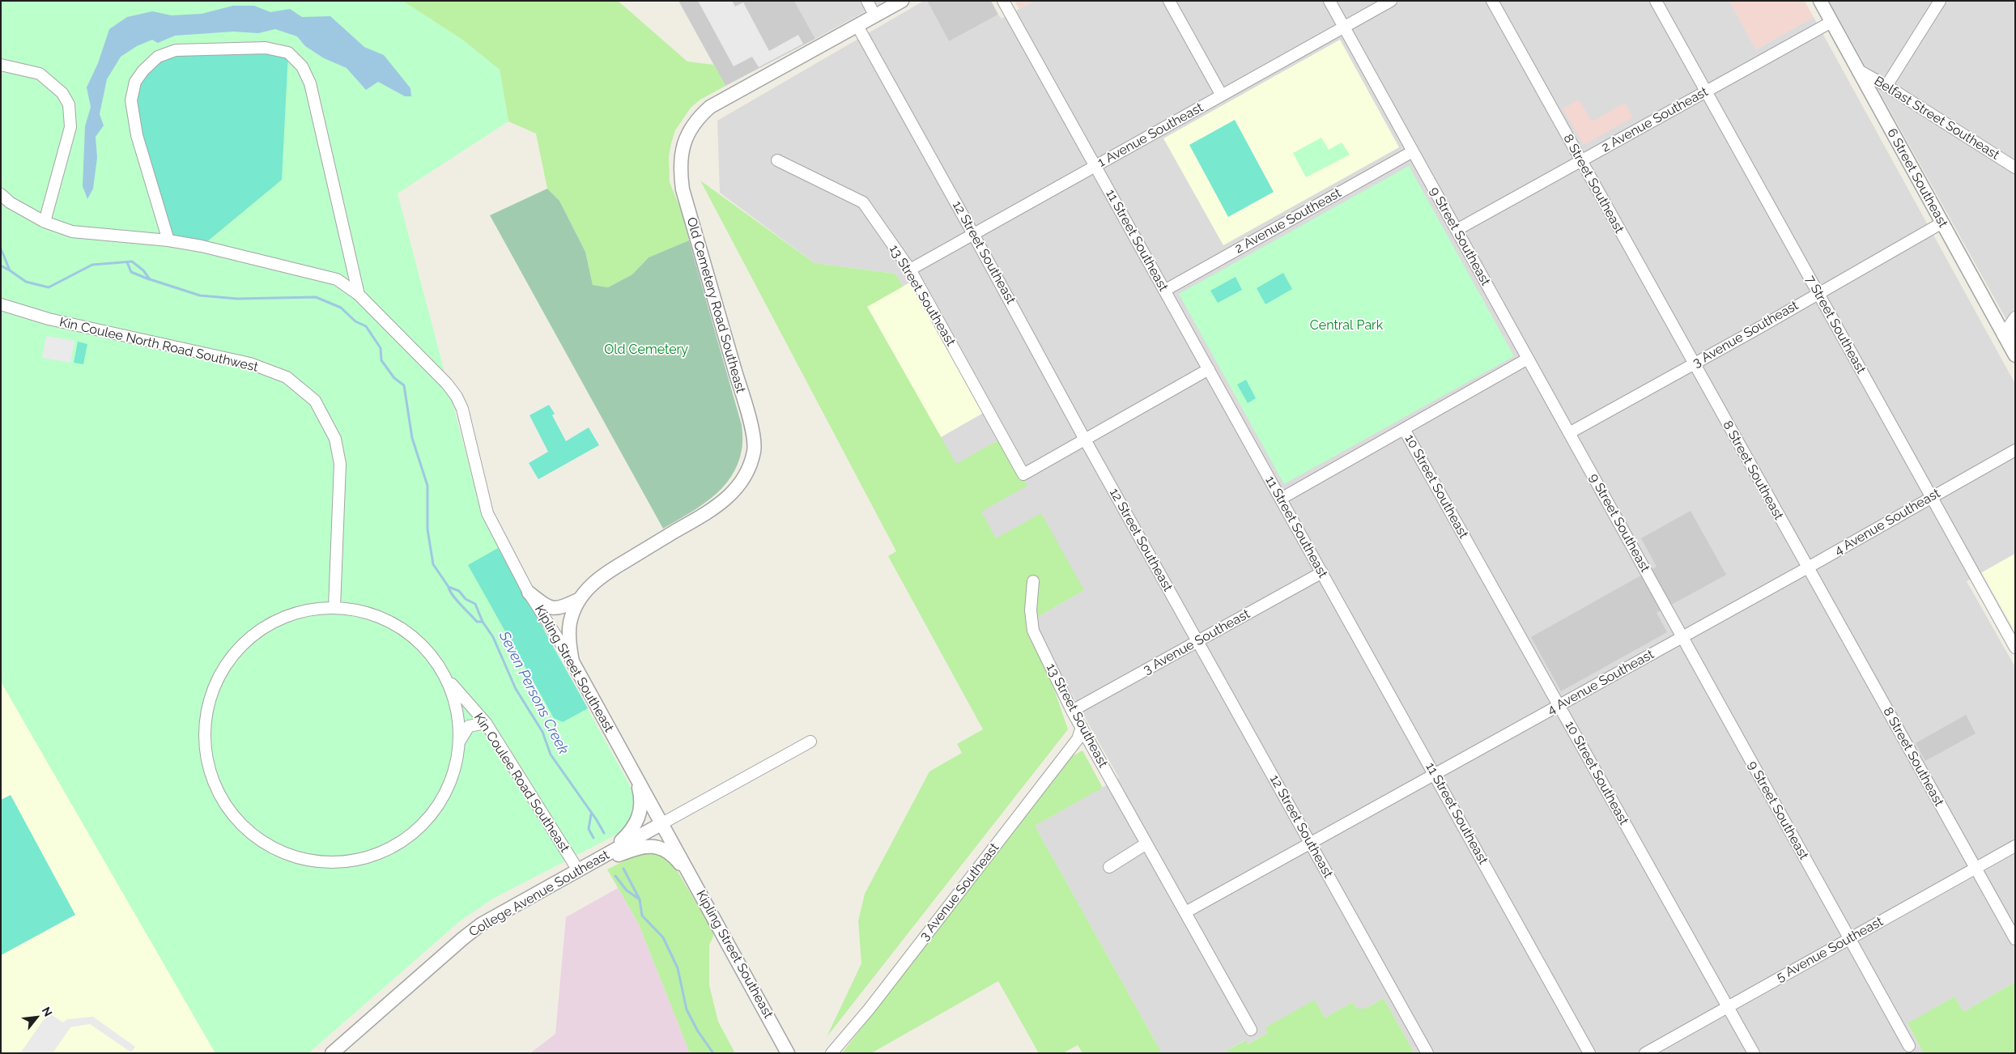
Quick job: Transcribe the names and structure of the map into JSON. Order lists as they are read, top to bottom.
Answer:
{
  "streets": {
    "street": [
      "Belfast Street Southeast",
      "2 Avenue Southeast",
      "1 Avenue Southeast",
      "6 Street Southeast",
      "8 Street Southeast",
      "9 Street Southeast",
      "11 Street Southeast",
      "12 Street Southeast",
      "13 Street Southeast",
      "Old Cemetery Road Southeast",
      "7 Street Southeast",
      "3 Avenue Southeast",
      "Kin Coulee North Road Southwest",
      "10 Street Southeast",
      "4 Avenue Southeast",
      "Kipling Street Southeast",
      "Kin Coulee Road Southeast",
      "College Avenue Southeast",
      "5 Avenue Southeast"
    ]
  },
  "crossings": [
    ["Belfast Street Southeast", "6 Street Southeast"],
    ["2 Avenue Southeast", "6 Street Southeast"],
    ["2 Avenue Southeast", "8 Street Southeast"],
    ["2 Avenue Southeast", "9 Street Southeast"],
    ["2 Avenue Southeast", "11 Street Southeast"],
    ["2 Avenue Southeast", "7 Street Southeast"],
    ["1 Avenue Southeast", "9 Street Southeast"],
    ["1 Avenue Southeast", "11 Street Southeast"],
    ["1 Avenue Southeast", "12 Street Southeast"],
    ["1 Avenue Southeast", "13 Street Southeast"],
    ["6 Street Southeast", "3 Avenue Southeast"],
    ["8 Street Southeast", "3 Avenue Southeast"],
    ["8 Street Southeast", "4 Avenue Southeast"],
    ["8 Street Southeast", "5 Avenue Southeast"],
    ["9 Street Southeast", "3 Avenue Southeast"],
    ["9 Street Southeast", "4 Avenue Southeast"],
    ["9 Street Southeast", "5 Avenue Southeast"],
    ["11 Street Southeast", "3 Avenue Southeast"],
    ["11 Street Southeast", "4 Avenue Southeast"],
    ["12 Street Southeast", "13 Street Southeast"],
    ["12 Street Southeast", "Old Cemetery Road Southeast"],
    ["12 Street Southeast", "3 Avenue Southeast"],
    ["12 Street Southeast", "4 Avenue Southeast"],
    ["13 Street Southeast", "3 Avenue Southeast"],
    ["13 Street Southeast", "4 Avenue Southeast"],
    ["7 Street Southeast", "3 Avenue Southeast"],
    ["7 Street Southeast", "4 Avenue Southeast"],
    ["10 Street Southeast", "4 Avenue Southeast"],
    ["10 Street Southeast", "5 Avenue Southeast"],
    ["Kipling Street Southeast", "College Avenue Southeast"],
    ["Kin Coulee Road Southeast", "College Avenue Southeast"]
  ],
  "water": ["Seven Persons Creek"],
  "parks": ["Central Park", "Old Cemetery"],
  "north": "top right"
}
